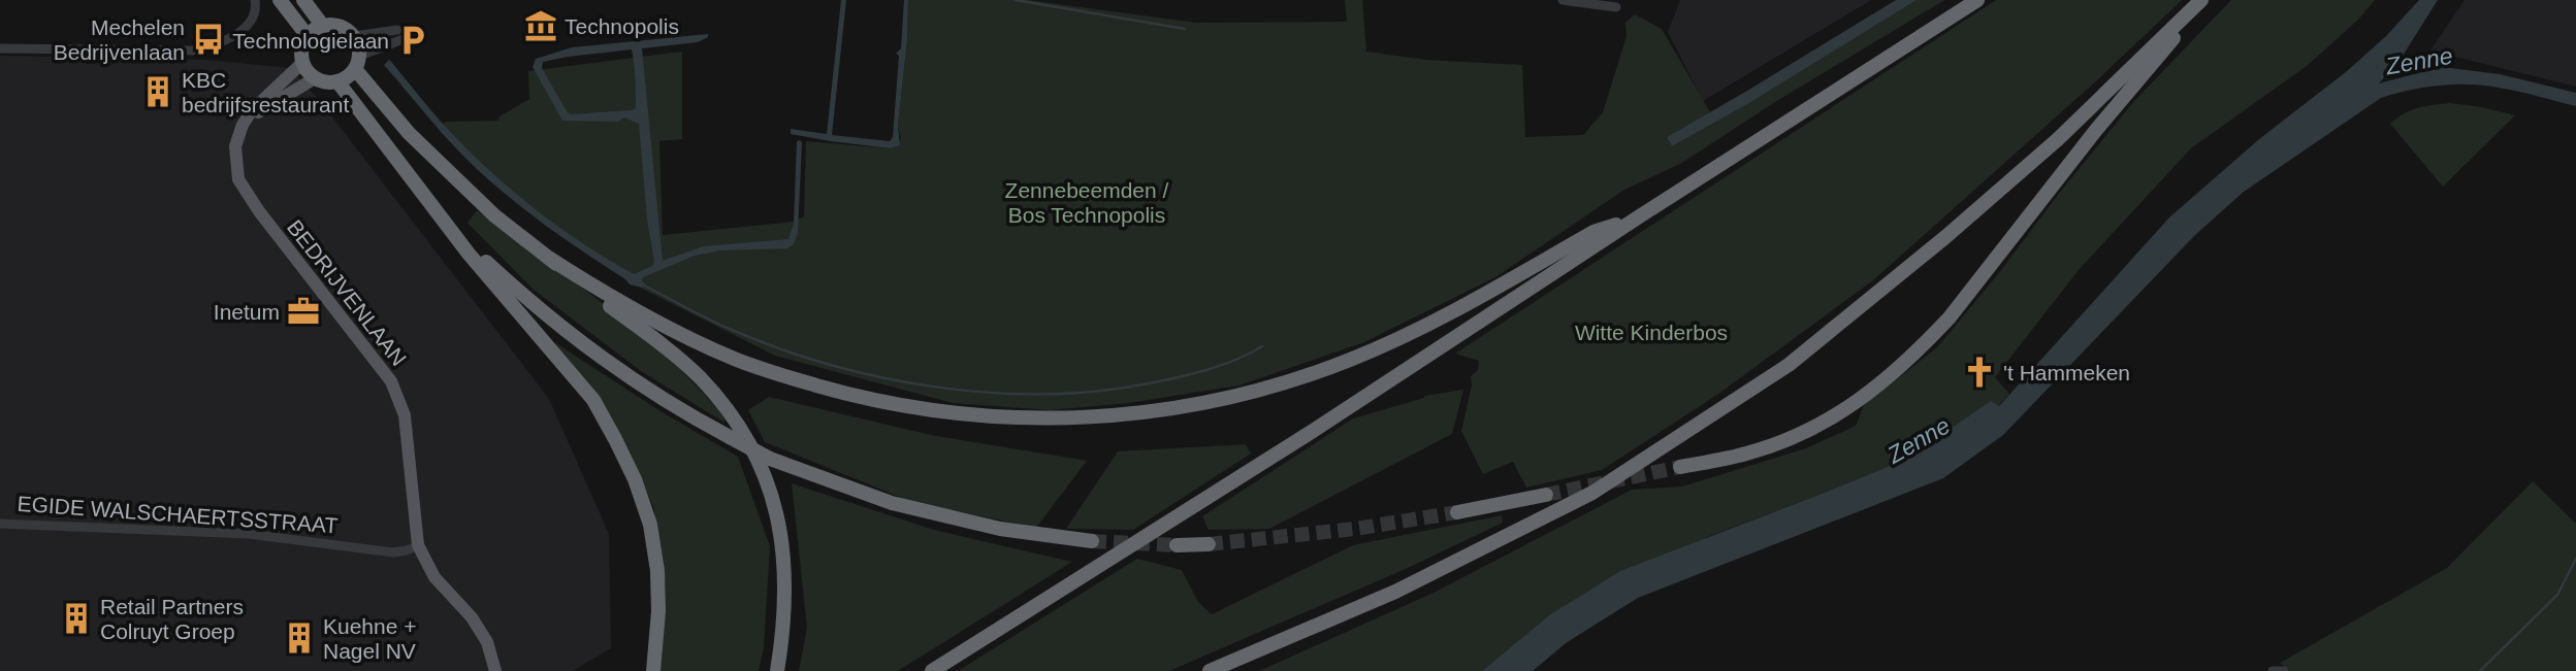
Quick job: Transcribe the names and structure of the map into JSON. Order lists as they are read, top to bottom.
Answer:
{
  "streets": {
    "main road": ["BEDRIJVENLAAN"],
    "street": ["EGIDE WALSCHAERTSSTRAAT"]
  },
  "crossings": [
    ["BEDRIJVENLAAN", "EGIDE WALSCHAERTSSTRAAT"]
  ],
  "water": ["Zenne"],
  "parks": ["Zennebeemden / Bos Technopolis", "Witte Kinderbos"],
  "places": {
    "museum": ["Technopolis"],
    "bus stop": ["Mechelen Bedrijvenlaan"],
    "parking": ["Technologielaan"],
    "building": ["KBC bedrijfsrestaurant", "Retail Partners Colruyt Groep", "Kuehne + Nagel NV"],
    "office": ["Inetum"],
    "church": ["'t Hammeken"]
  }
}
